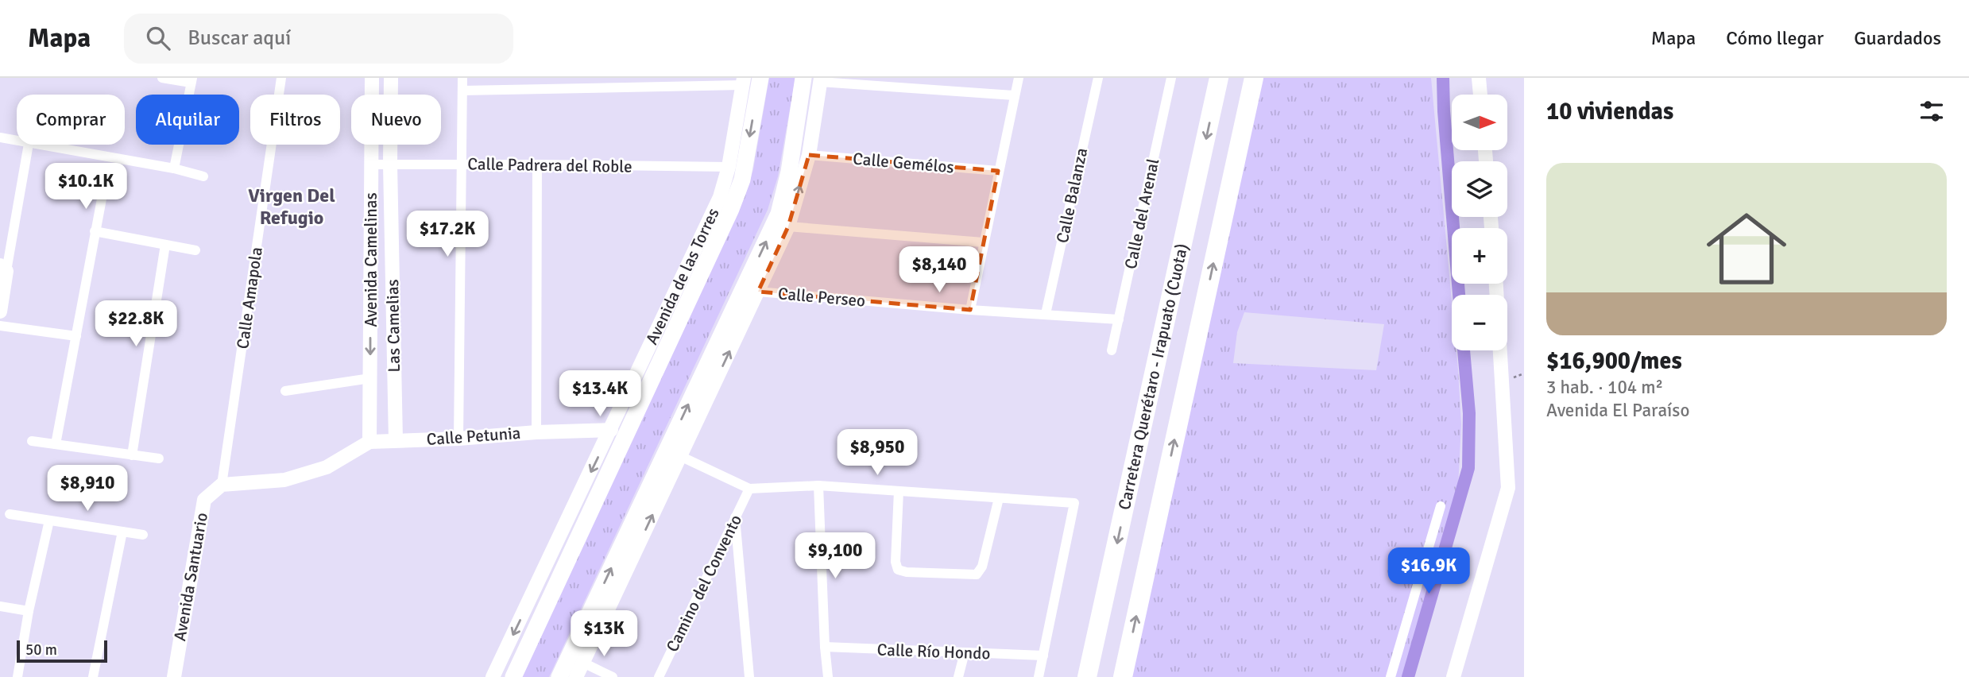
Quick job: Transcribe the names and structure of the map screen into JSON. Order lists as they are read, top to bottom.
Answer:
{
  "streets": {
    "highway": ["Carretera Querétaro - Irapuato (Cuota)"],
    "main road": ["Avenida de las Torres"],
    "street": [
      "Calle Gemélos",
      "Calle Padrera del Roble",
      "Calle Balanza",
      "Calle del Arenal",
      "Avenida Camelinas",
      "Calle Perseo",
      "Calle Amapola",
      "Las Camelias",
      "Calle Petunia",
      "Avenida Santuario",
      "Camino del Convento",
      "Calle Río Hondo"
    ]
  },
  "crossings": [
    ["Calle Padrera del Roble", "Avenida Camelinas"],
    ["Calle Padrera del Roble", "Avenida de las Torres"],
    ["Calle Padrera del Roble", "Las Camelias"],
    ["Calle Balanza", "Calle Perseo"],
    ["Calle del Arenal", "Calle Perseo"],
    ["Avenida Camelinas", "Calle Petunia"],
    ["Avenida de las Torres", "Calle Petunia"],
    ["Calle Amapola", "Avenida Santuario"],
    ["Las Camelias", "Calle Petunia"]
  ],
  "districts": ["Virgen Del Refugio"],
  "scale_bar": "50 m",
  "north": "right",
  "page": {
    "header": "Mapa",
    "search": "Buscar aquí",
    "nav": ["Mapa", "Cómo llegar", "Guardados"],
    "heading": "10 viviendas",
    "map_buttons": ["+", "−"],
    "chip": [
      "Comprar",
      "Alquilar",
      "Filtros",
      "Nuevo"
    ],
    "list": [
      {
        "name": "$16,900/mes",
        "note": "3 hab. · 104 m² · Avenida El Paraíso"
      }
    ],
    "price": [
      "$10.1K",
      "$17.2K",
      "$8,140",
      "$22.8K",
      "$13.4K",
      "$8,950",
      "$8,910",
      "$9,100",
      "$16.9K",
      "$13K"
    ],
    "scale": "50 m"
  }
}
